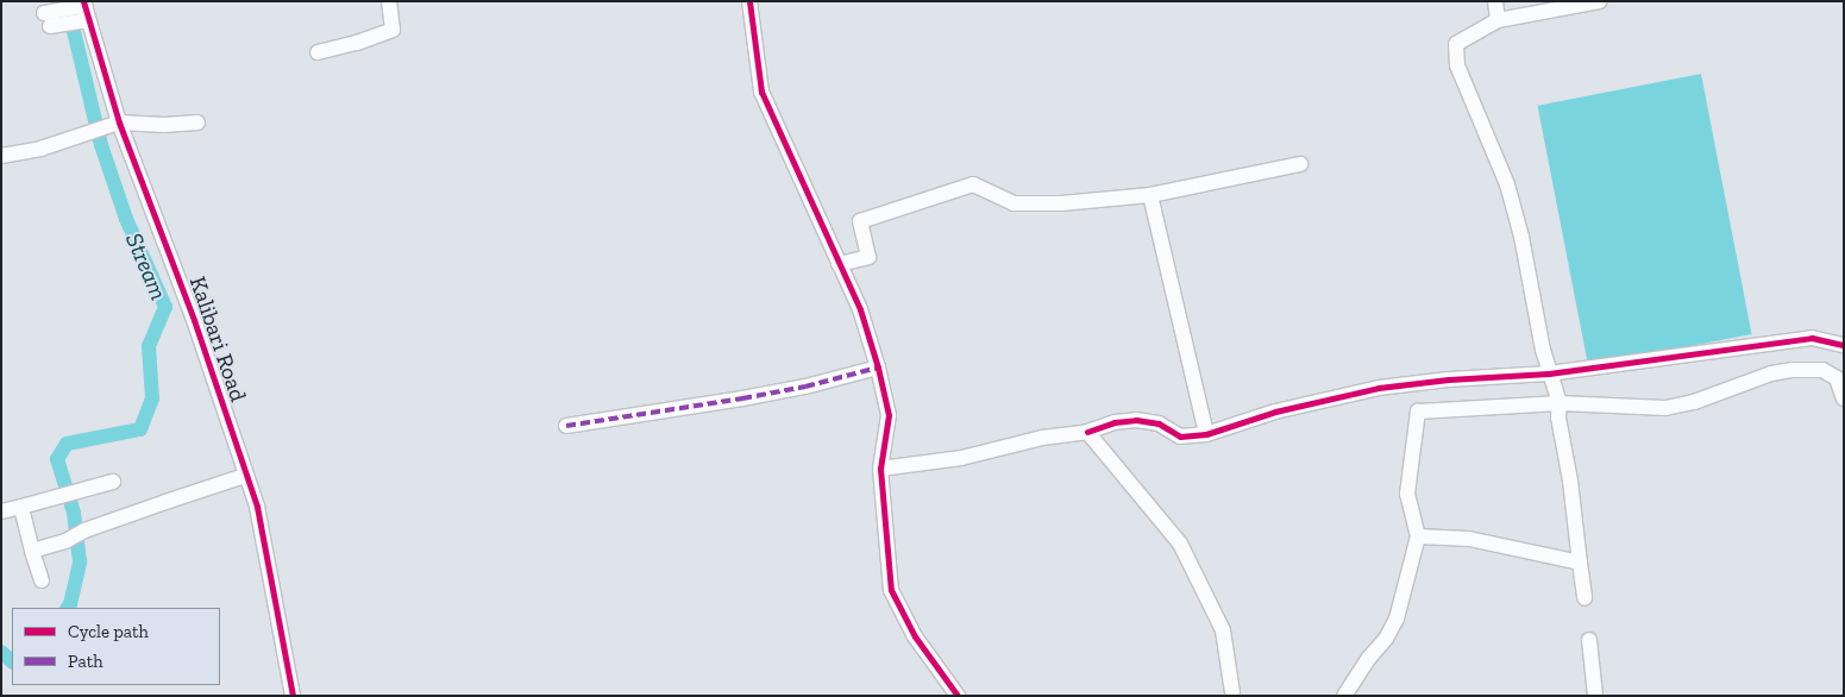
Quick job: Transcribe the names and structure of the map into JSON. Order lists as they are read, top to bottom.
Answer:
{
  "streets": {
    "street": ["Kalibari Road"]
  },
  "water": ["Stream"],
  "legend": ["Cycle path", "Path"]
}
